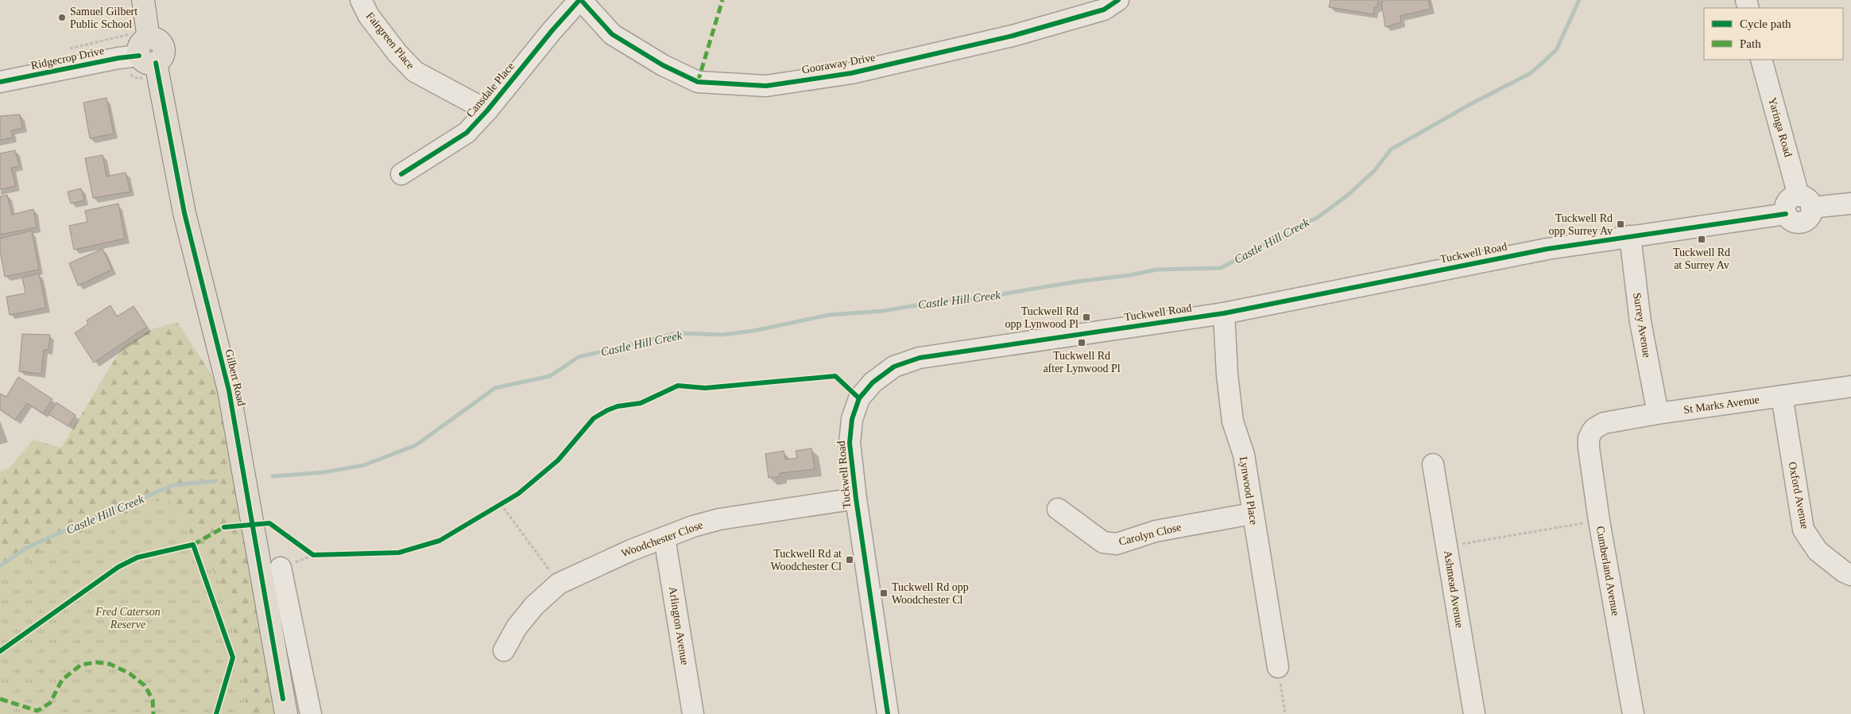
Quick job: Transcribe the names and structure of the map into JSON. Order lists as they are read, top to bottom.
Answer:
{
  "streets": {
    "main road": ["Gilbert Road"],
    "street": [
      "Fairgreen Place",
      "Ridgecrop Drive",
      "Gooraway Drive",
      "Cansdale Place",
      "Yaringa Road",
      "Tuckwell Road",
      "Surrey Avenue",
      "St Marks Avenue",
      "Lynwood Place",
      "Oxford Avenue",
      "Carolyn Close",
      "Woodchester Close",
      "Cumberland Avenue",
      "Ashmead Avenue",
      "Arlington Avenue"
    ]
  },
  "crossings": [
    ["Fairgreen Place", "Cansdale Place"],
    ["Ridgecrop Drive", "Gilbert Road"],
    ["Gooraway Drive", "Cansdale Place"],
    ["Yaringa Road", "Tuckwell Road"],
    ["Tuckwell Road", "Surrey Avenue"],
    ["Tuckwell Road", "Lynwood Place"],
    ["Tuckwell Road", "Woodchester Close"],
    ["Surrey Avenue", "St Marks Avenue"],
    ["St Marks Avenue", "Oxford Avenue"],
    ["St Marks Avenue", "Cumberland Avenue"],
    ["Lynwood Place", "Carolyn Close"],
    ["Woodchester Close", "Arlington Avenue"]
  ],
  "water": ["Castle Hill Creek"],
  "parks": ["Fred Caterson Reserve"],
  "places": {
    "other": ["Samuel Gilbert Public School"],
    "transit": [
      "Tuckwell Rd opp Surrey Av",
      "Tuckwell Rd at Surrey Av",
      "Tuckwell Rd opp Lynwood Pl",
      "Tuckwell Rd after Lynwood Pl",
      "Tuckwell Rd at Woodchester Cl",
      "Tuckwell Rd opp Woodchester Cl"
    ]
  },
  "legend": ["Cycle path", "Path"]
}
